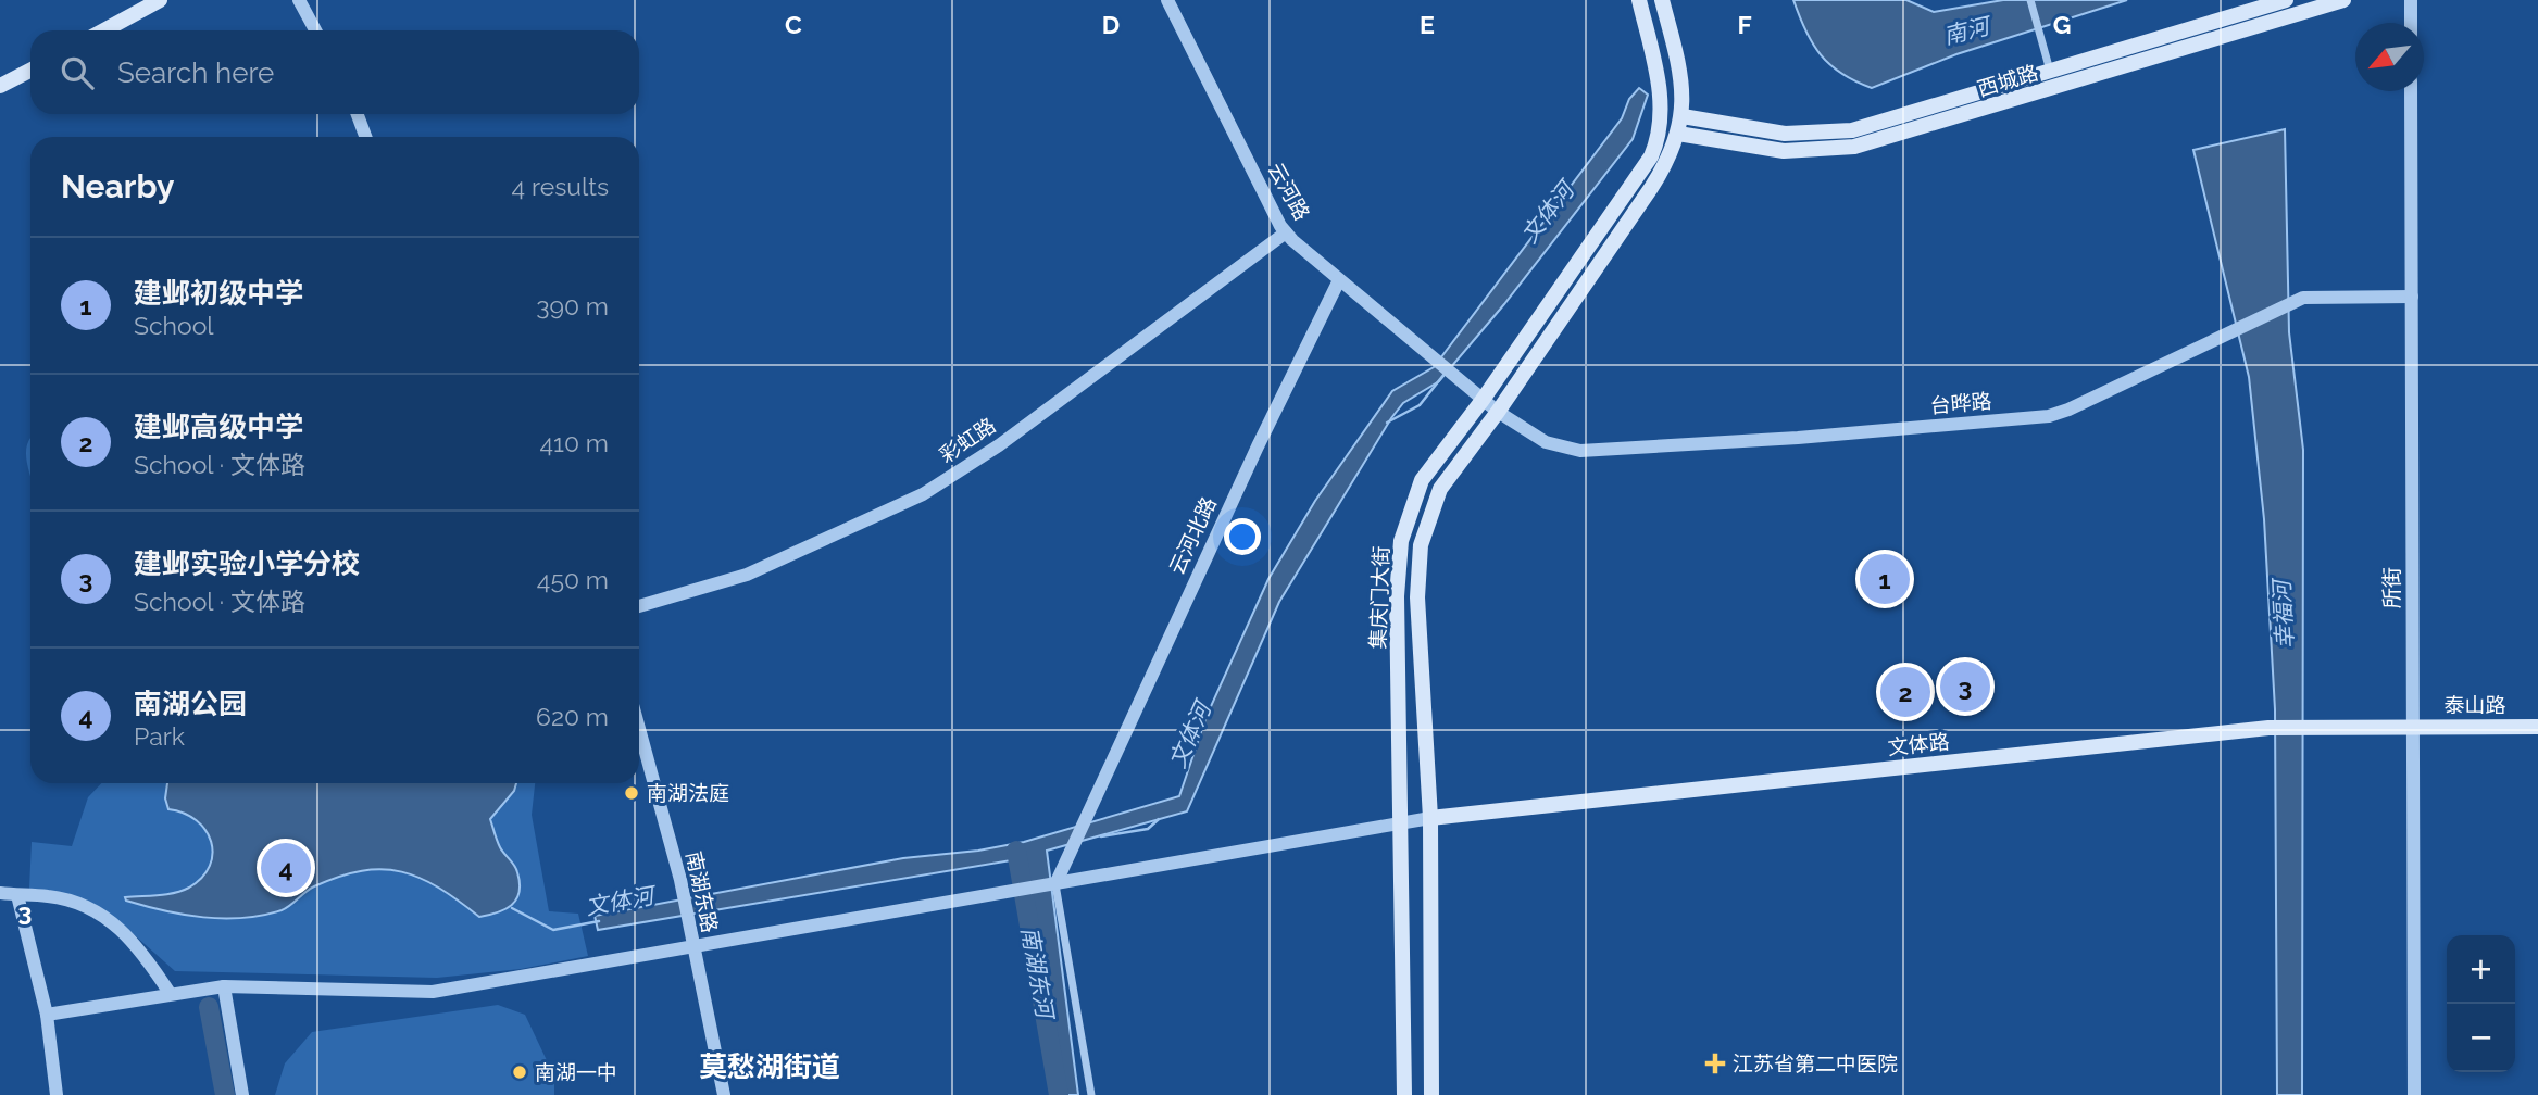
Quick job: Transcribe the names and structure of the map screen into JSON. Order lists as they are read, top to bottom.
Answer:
{
  "streets": {
    "main road": [
      "西城路",
      "集庆门大街",
      "泰山路",
      "文体路"
    ],
    "street": [
      "云河路",
      "台晔路",
      "彩虹路",
      "云河北路",
      "所街",
      "南湖东路"
    ]
  },
  "crossings": [
    ["西城路", "集庆门大街"],
    ["云河路", "台晔路"],
    ["云河路", "彩虹路"],
    ["云河路", "云河北路"],
    ["台晔路", "所街"],
    ["台晔路", "集庆门大街"],
    ["所街", "泰山路"],
    ["所街", "文体路"],
    ["集庆门大街", "文体路"],
    ["泰山路", "文体路"]
  ],
  "districts": ["莫愁湖街道"],
  "water": [
    "南河",
    "文体河",
    "幸福河",
    "南湖东河"
  ],
  "places": {
    "other": ["南湖法庭", "南湖一中"],
    "health": ["江苏省第二中医院"]
  },
  "north": "bottom left",
  "page": {
    "search": "Search here",
    "heading": ["Nearby", "4 results"],
    "list": [
      {
        "mark": "1",
        "name": "建邺初级中学",
        "note": "School",
        "value": "390 m"
      },
      {
        "mark": "2",
        "name": "建邺高级中学",
        "note": "School · 文体路",
        "value": "410 m"
      },
      {
        "mark": "3",
        "name": "建邺实验小学分校",
        "note": "School · 文体路",
        "value": "450 m"
      },
      {
        "mark": "4",
        "name": "南湖公园",
        "note": "Park",
        "value": "620 m"
      }
    ],
    "pins": [
      "1",
      "3",
      "2",
      "4"
    ],
    "map_buttons": ["+", "−"]
  },
  "grid": {
    "columns": [
      "C",
      "D",
      "E",
      "F",
      "G"
    ],
    "rows": ["3"]
  }
}
